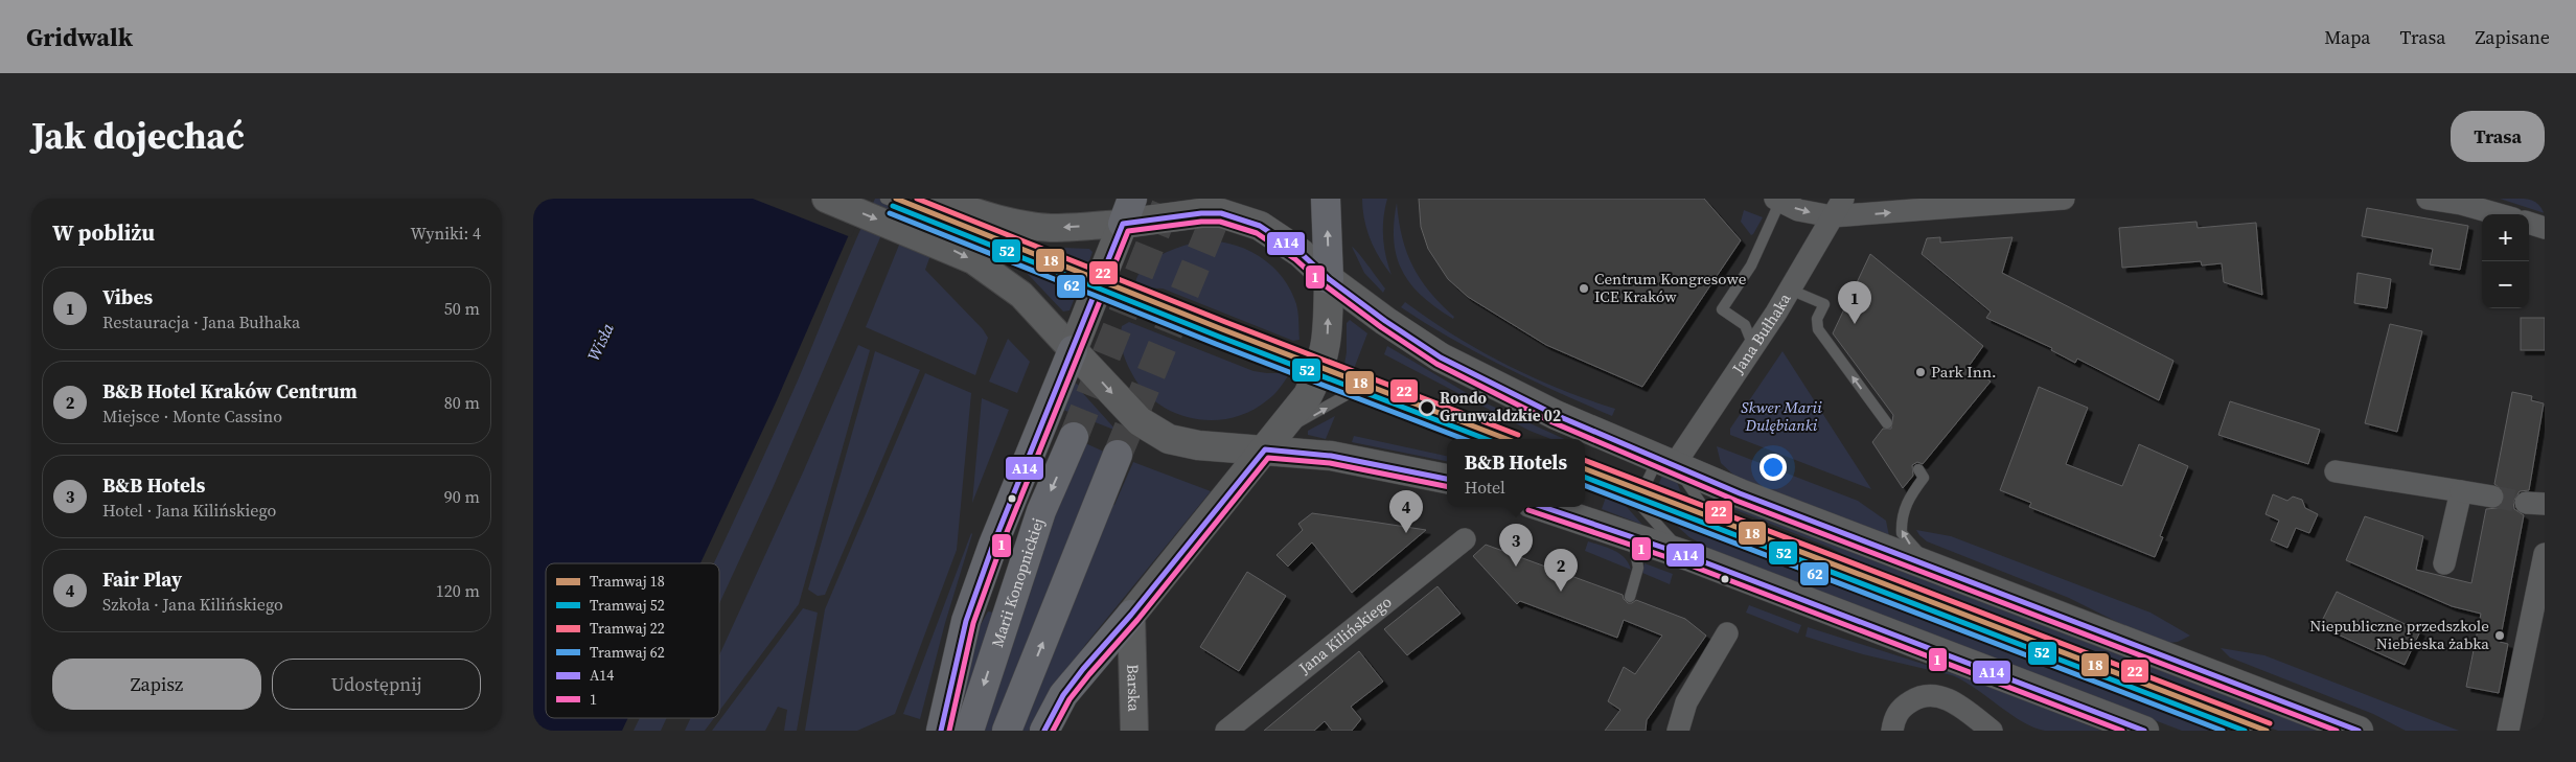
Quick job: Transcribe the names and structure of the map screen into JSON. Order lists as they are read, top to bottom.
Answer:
{
  "streets": {
    "main road": ["Marii Konopnickiej"],
    "street": ["Jana Bułhaka", "Jana Kilińskiego", "Barska"]
  },
  "water": ["Wisła"],
  "parks": ["Skwer Marii Dulębianki"],
  "places": [
    "Centrum Kongresowe ICE Kraków",
    "Park Inn.",
    "Rondo Grunwaldzkie 02",
    "Niepubliczne przedszkole Niebieska żabka"
  ],
  "lines": [
    "tram line 18",
    "tram line 22",
    "tram line 52",
    "tram line 62",
    "transit line A14",
    "transit line 1"
  ],
  "legend": [
    "Tramwaj 18",
    "Tramwaj 52",
    "Tramwaj 22",
    "Tramwaj 62",
    "A14",
    "1"
  ],
  "page": {
    "header": "Gridwalk",
    "nav": ["Mapa", "Trasa", "Zapisane"],
    "title": "Jak dojechać",
    "buttons": [
      "Trasa",
      ["Zapisz", "Udostępnij"]
    ],
    "heading": ["W pobliżu", "Wyniki: 4"],
    "map_buttons": ["+", "−"],
    "list": [
      {
        "mark": "1",
        "name": "Vibes",
        "note": "Restauracja · Jana Bułhaka",
        "value": "50 m"
      },
      {
        "mark": "2",
        "name": "B&B Hotel Kraków Centrum",
        "note": "Miejsce · Monte Cassino",
        "value": "80 m"
      },
      {
        "mark": "3",
        "name": "B&B Hotels",
        "note": "Hotel · Jana Kilińskiego",
        "value": "90 m"
      },
      {
        "mark": "4",
        "name": "Fair Play",
        "note": "Szkoła · Jana Kilińskiego",
        "value": "120 m"
      }
    ],
    "pins": [
      "1",
      "4",
      "3",
      "2"
    ],
    "popup": ["B&B Hotels", "Hotel"]
  }
}
